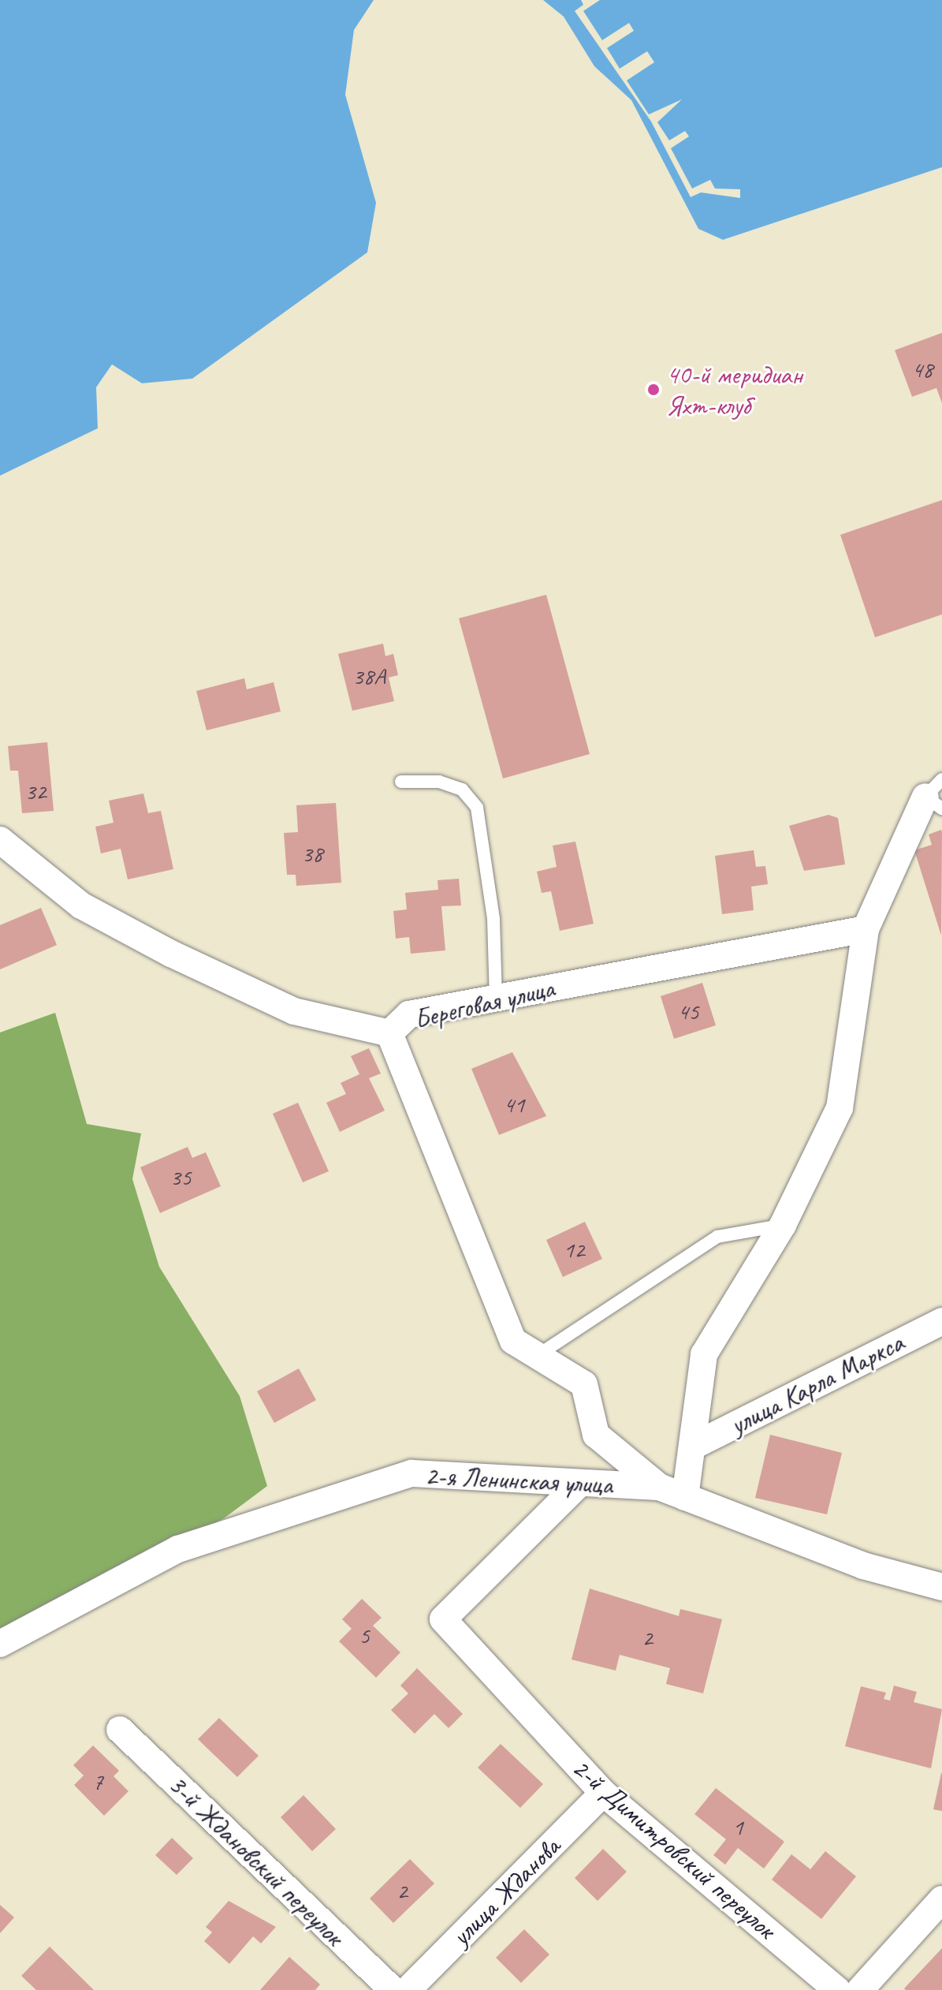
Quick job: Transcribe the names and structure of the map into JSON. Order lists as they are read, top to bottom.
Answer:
{
  "streets": {
    "street": [
      "Береговая улица",
      "улица Карла Маркса",
      "2-я Ленинская улица",
      "2-й Димитровский переулок",
      "3-й Ждановский переулок",
      "улица Жданова"
    ]
  },
  "crossings": [
    ["2-я Ленинская улица", "2-й Димитровский переулок"],
    ["2-й Димитровский переулок", "улица Жданова"]
  ],
  "places": ["40-й меридиан Яхт-клуб"],
  "house_numbers": [
    "48",
    "38А",
    "32",
    "38",
    "45",
    "41",
    "35",
    "12",
    "5",
    "2",
    "7",
    "1",
    "2"
  ]
}
